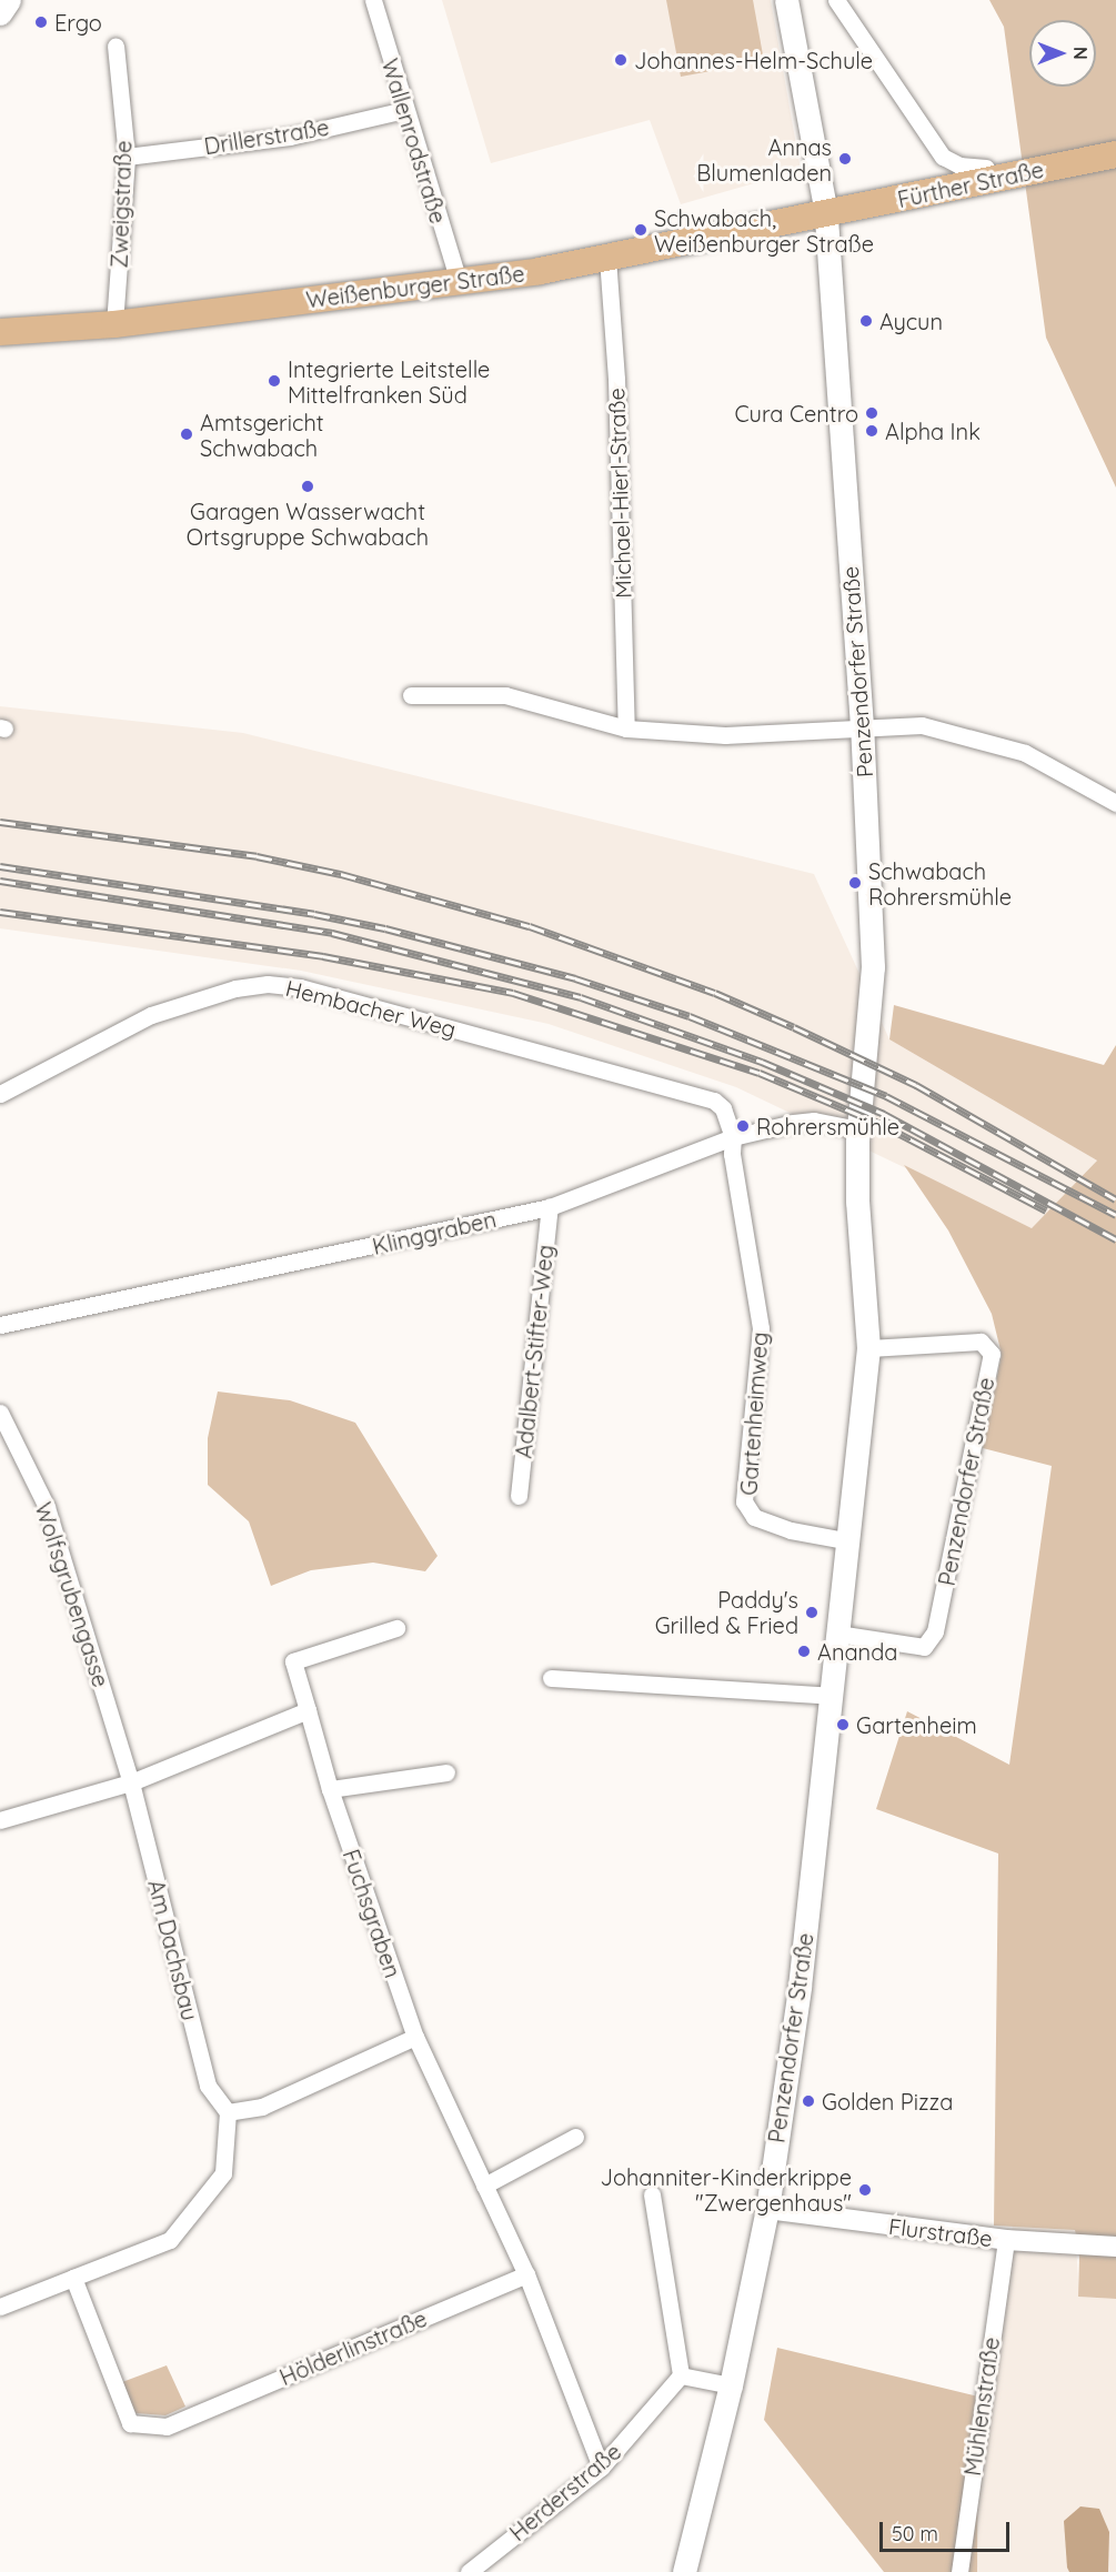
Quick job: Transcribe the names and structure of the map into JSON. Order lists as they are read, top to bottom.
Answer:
{
  "streets": {
    "main road": ["Fürther Straße", "Weißenburger Straße", "Penzendorfer Straße"],
    "street": [
      "Drillerstraße",
      "Wallenrodstraße",
      "Zweigstraße",
      "Michael-Hierl-Straße",
      "Hembacher Weg",
      "Klinggraben",
      "Adalbert-Stifter-Weg",
      "Gartenheimweg",
      "Wolfsgrubengasse",
      "Fuchsgraben",
      "Am Dachsbau",
      "Flurstraße",
      "Hölderlinstraße",
      "Mühlenstraße",
      "Herderstraße"
    ]
  },
  "crossings": [
    ["Drillerstraße", "Wallenrodstraße"],
    ["Drillerstraße", "Zweigstraße"],
    ["Wallenrodstraße", "Weißenburger Straße"],
    ["Fürther Straße", "Weißenburger Straße"],
    ["Fürther Straße", "Penzendorfer Straße"],
    ["Zweigstraße", "Weißenburger Straße"],
    ["Weißenburger Straße", "Michael-Hierl-Straße"],
    ["Weißenburger Straße", "Penzendorfer Straße"],
    ["Penzendorfer Straße", "Klinggraben"],
    ["Penzendorfer Straße", "Gartenheimweg"],
    ["Penzendorfer Straße", "Flurstraße"],
    ["Hembacher Weg", "Klinggraben"],
    ["Hembacher Weg", "Gartenheimweg"],
    ["Klinggraben", "Adalbert-Stifter-Weg"],
    ["Klinggraben", "Gartenheimweg"],
    ["Wolfsgrubengasse", "Am Dachsbau"],
    ["Fuchsgraben", "Hölderlinstraße"],
    ["Flurstraße", "Mühlenstraße"]
  ],
  "places": [
    "Ergo",
    "Johannes-Helm-Schule",
    "Annas Blumenladen",
    "Schwabach, Weißenburger Straße",
    "Aycun",
    "Integrierte Leitstelle Mittelfranken Süd",
    "Cura Centro",
    "Alpha Ink",
    "Amtsgericht Schwabach",
    "Garagen Wasserwacht Ortsgruppe Schwabach",
    "Schwabach Rohrersmühle",
    "Rohrersmühle",
    "Paddy's Grilled & Fried",
    "Ananda",
    "Gartenheim",
    "Golden Pizza",
    "Johanniter-Kinderkrippe \"Zwergenhaus\""
  ],
  "scale_bar": "50 m",
  "north": "right"
}
